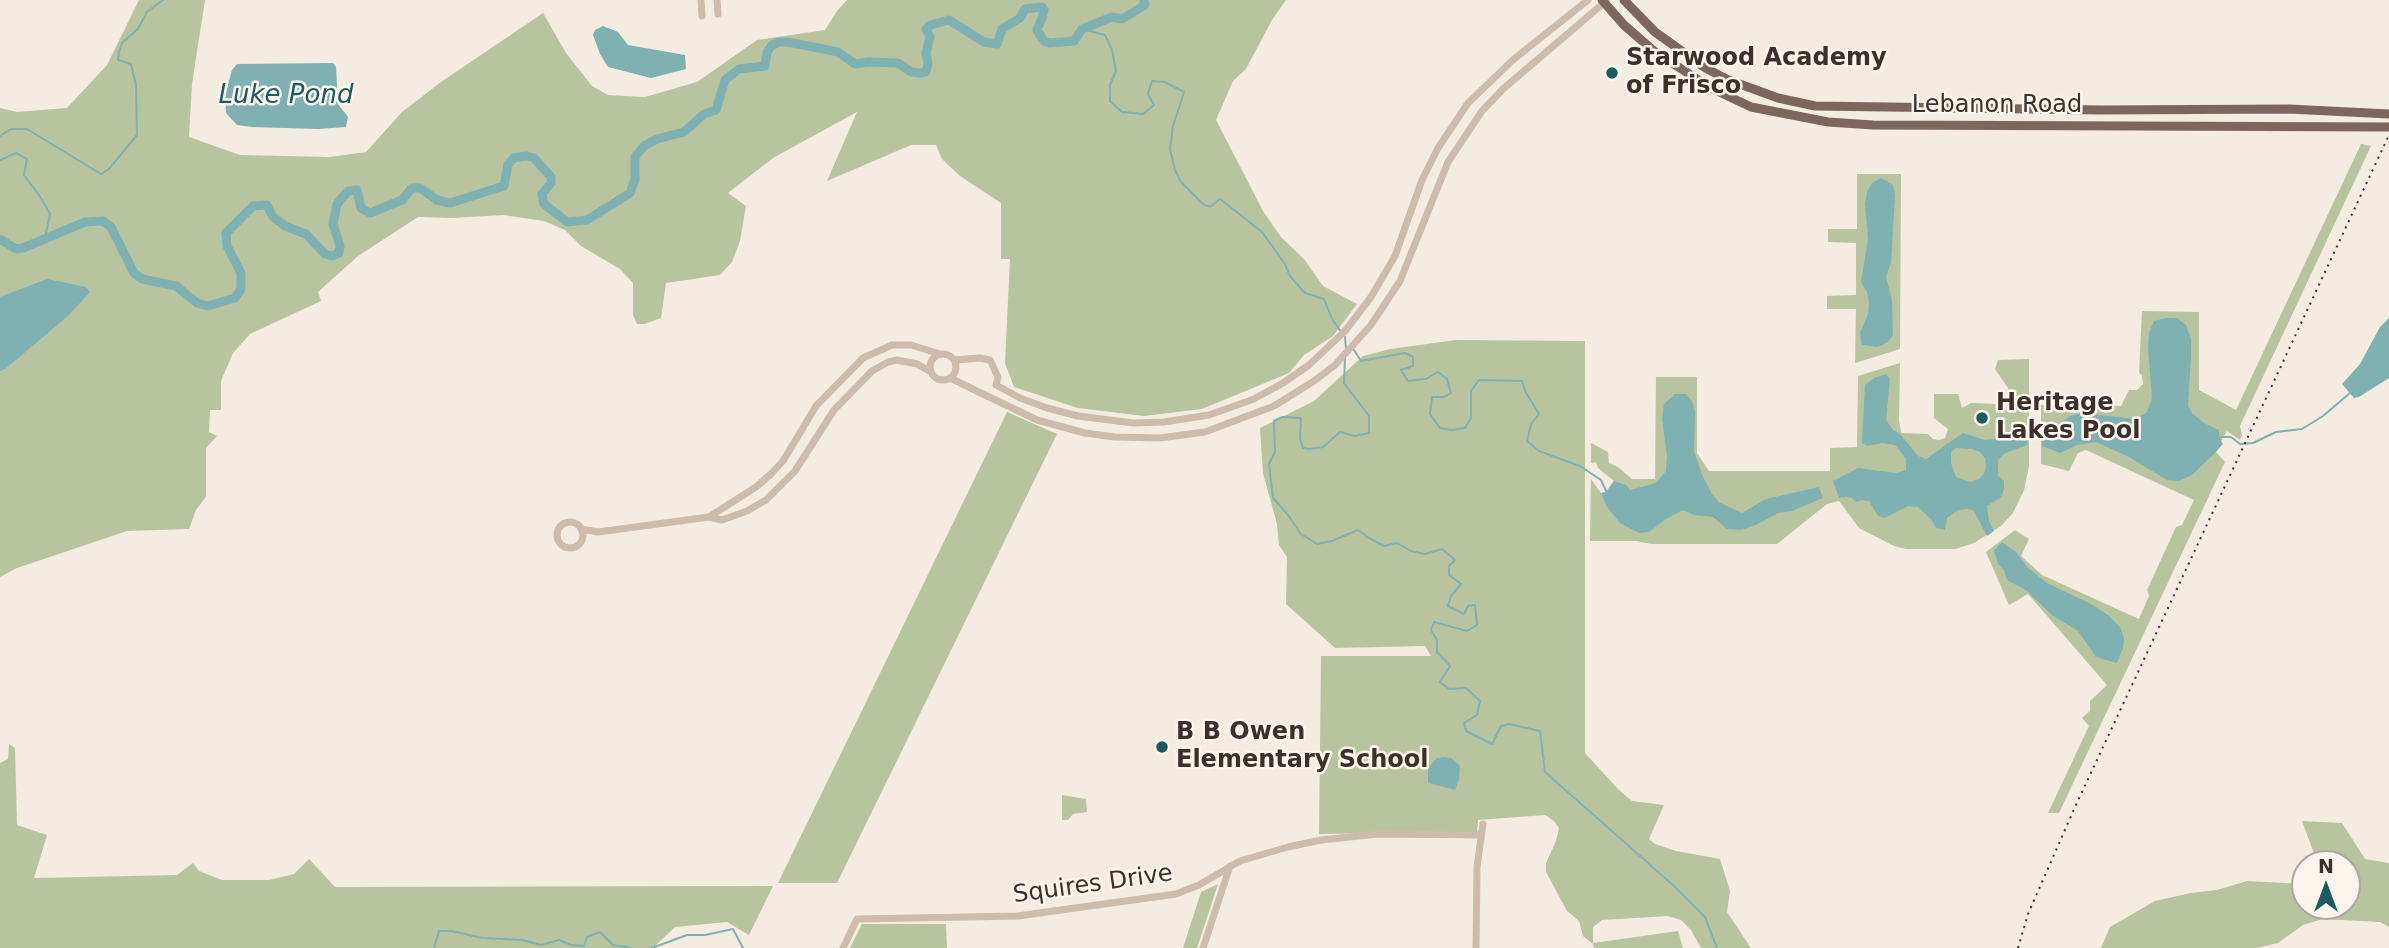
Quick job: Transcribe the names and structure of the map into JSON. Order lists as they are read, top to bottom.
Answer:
{
  "streets": {
    "main road": ["Lebanon Road"],
    "street": ["Squires Drive"]
  },
  "water": ["Luke Pond"],
  "places": ["Starwood Academy of Frisco", "Heritage Lakes Pool", "B B Owen Elementary School"],
  "north": "top"
}
